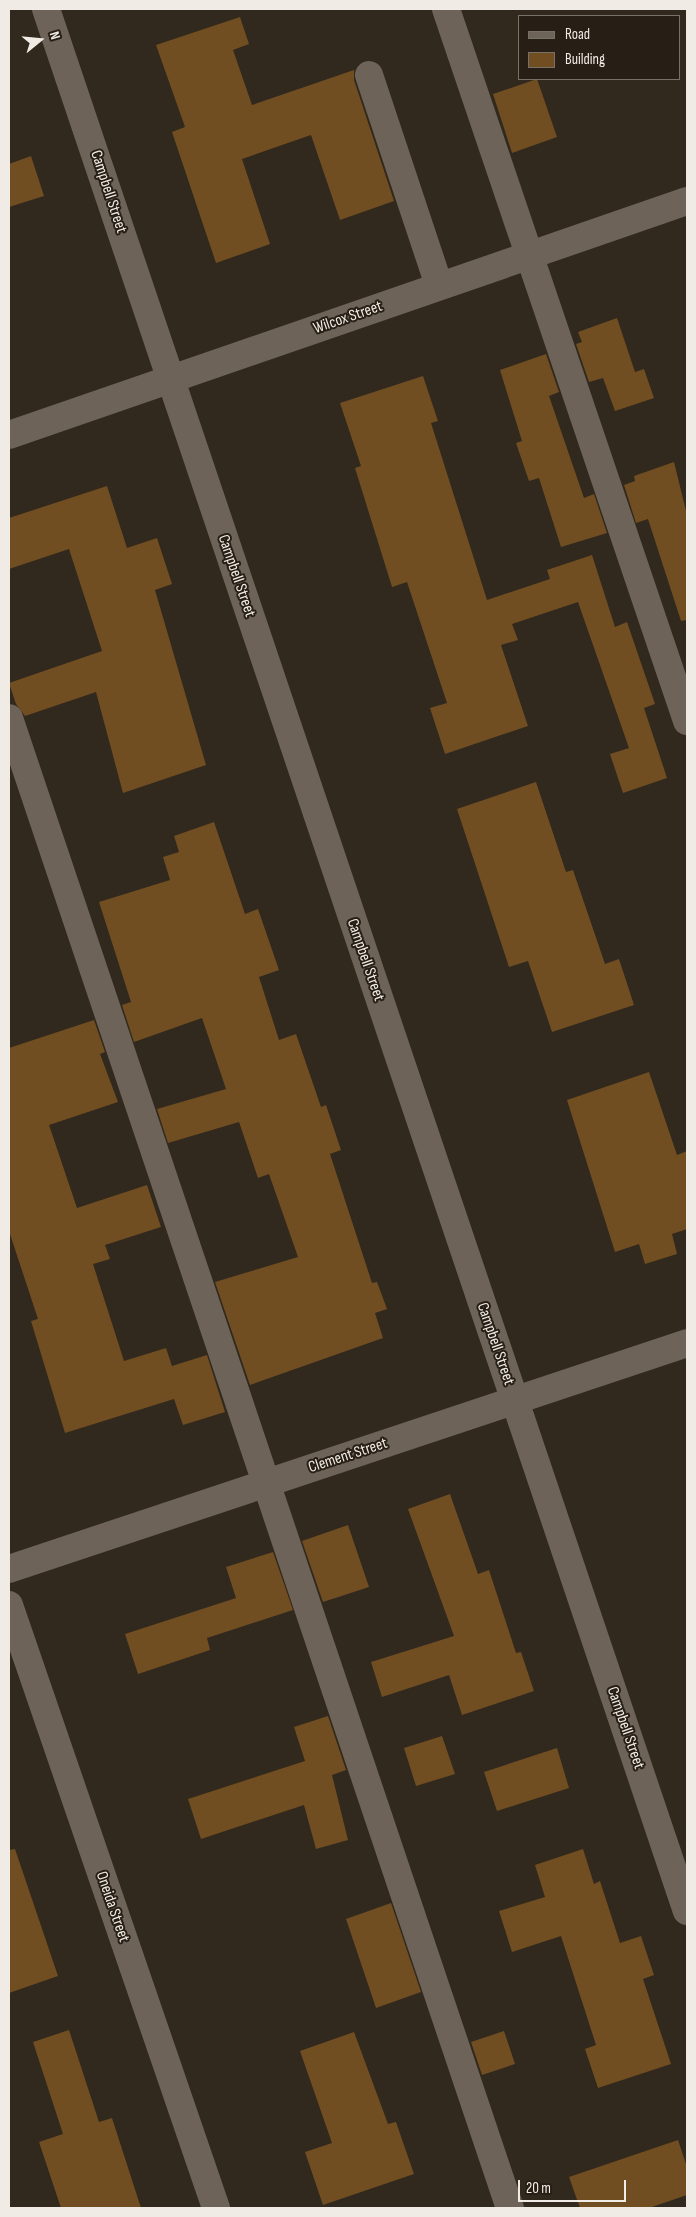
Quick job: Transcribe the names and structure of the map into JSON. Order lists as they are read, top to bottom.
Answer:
{
  "streets": {
    "street": [
      "Campbell Street",
      "Wilcox Street",
      "Clement Street",
      "Oneida Street"
    ]
  },
  "crossings": [
    ["Campbell Street", "Wilcox Street"],
    ["Campbell Street", "Clement Street"]
  ],
  "legend": ["Road", "Building"],
  "scale_bar": "20 m",
  "north": "right"
}
